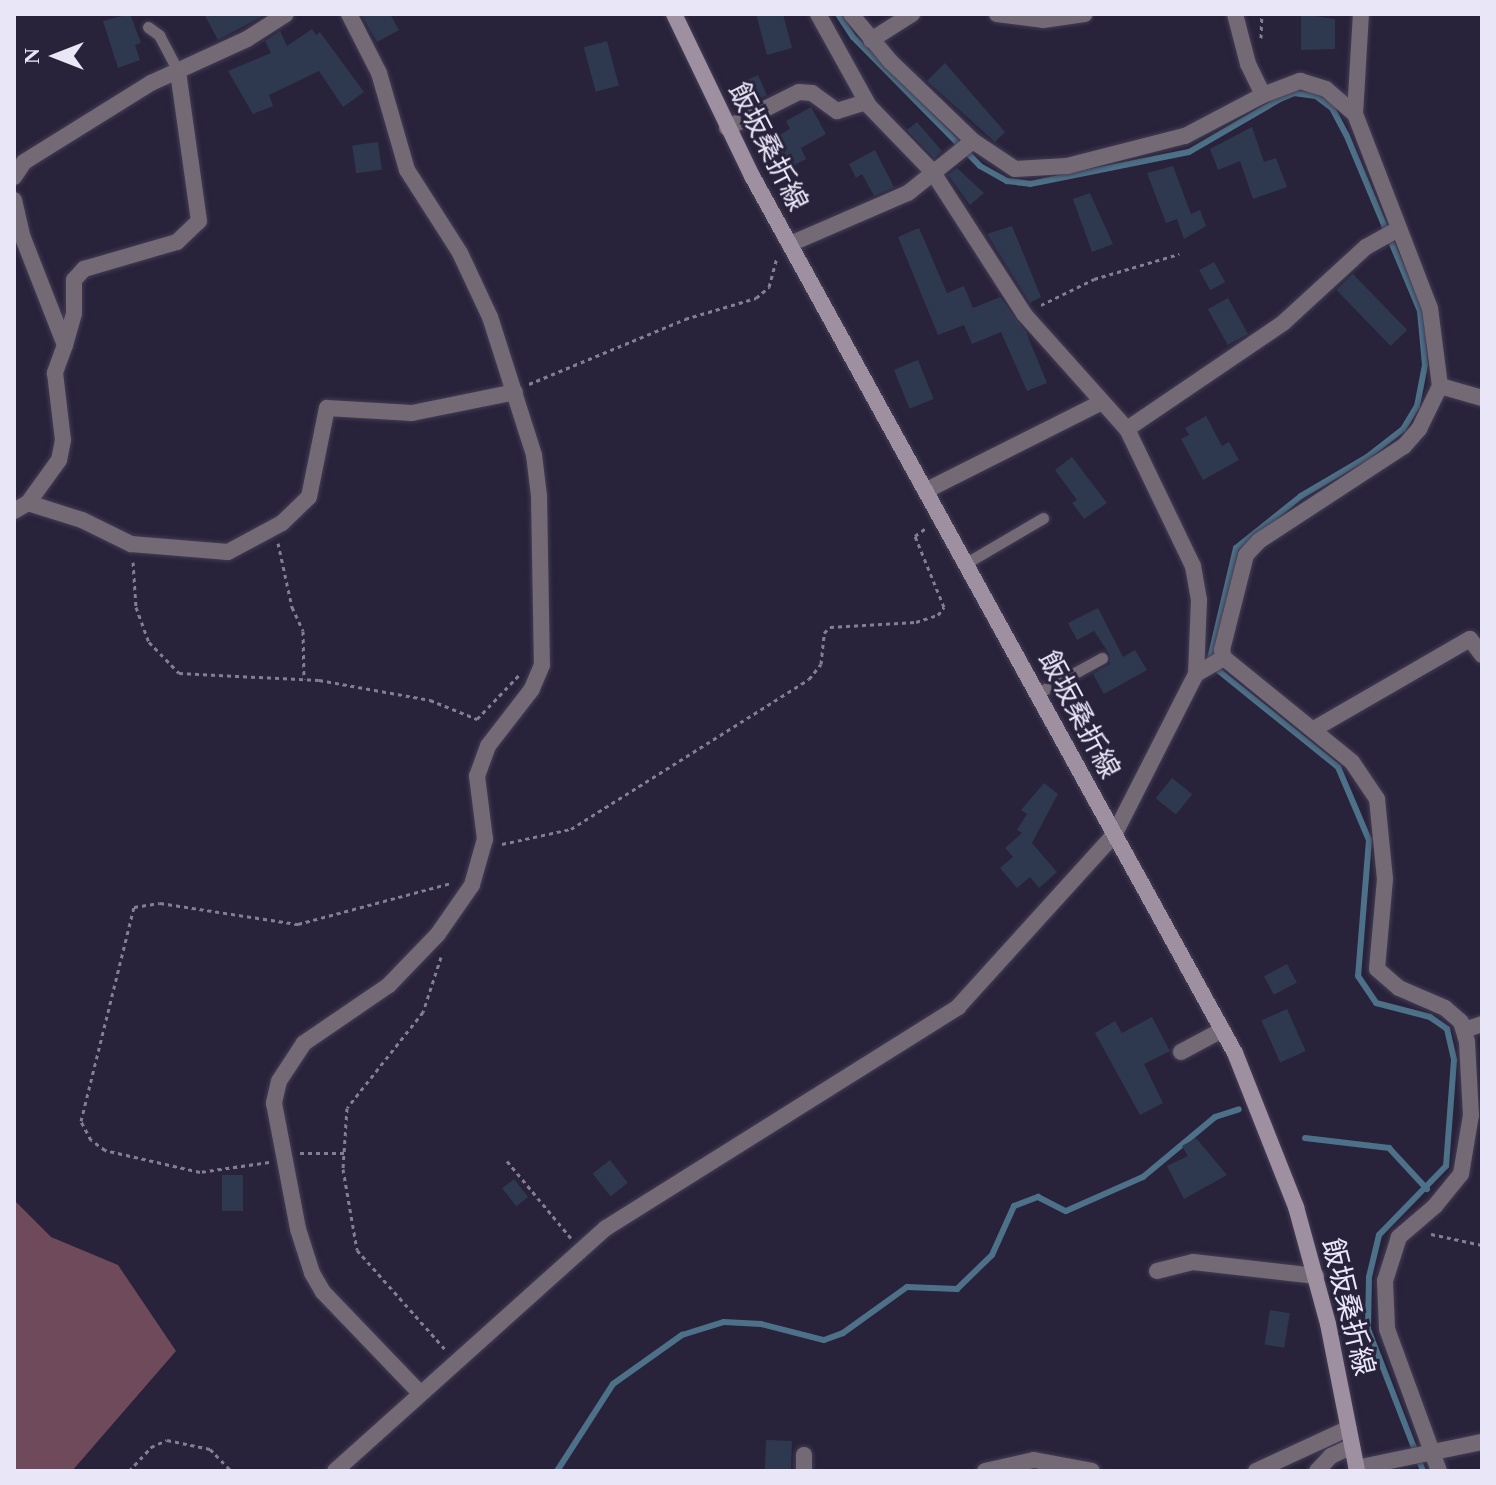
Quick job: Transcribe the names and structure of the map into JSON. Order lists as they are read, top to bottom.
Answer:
{
  "streets": {
    "main road": ["飯坂桑折線"]
  },
  "north": "left"
}
